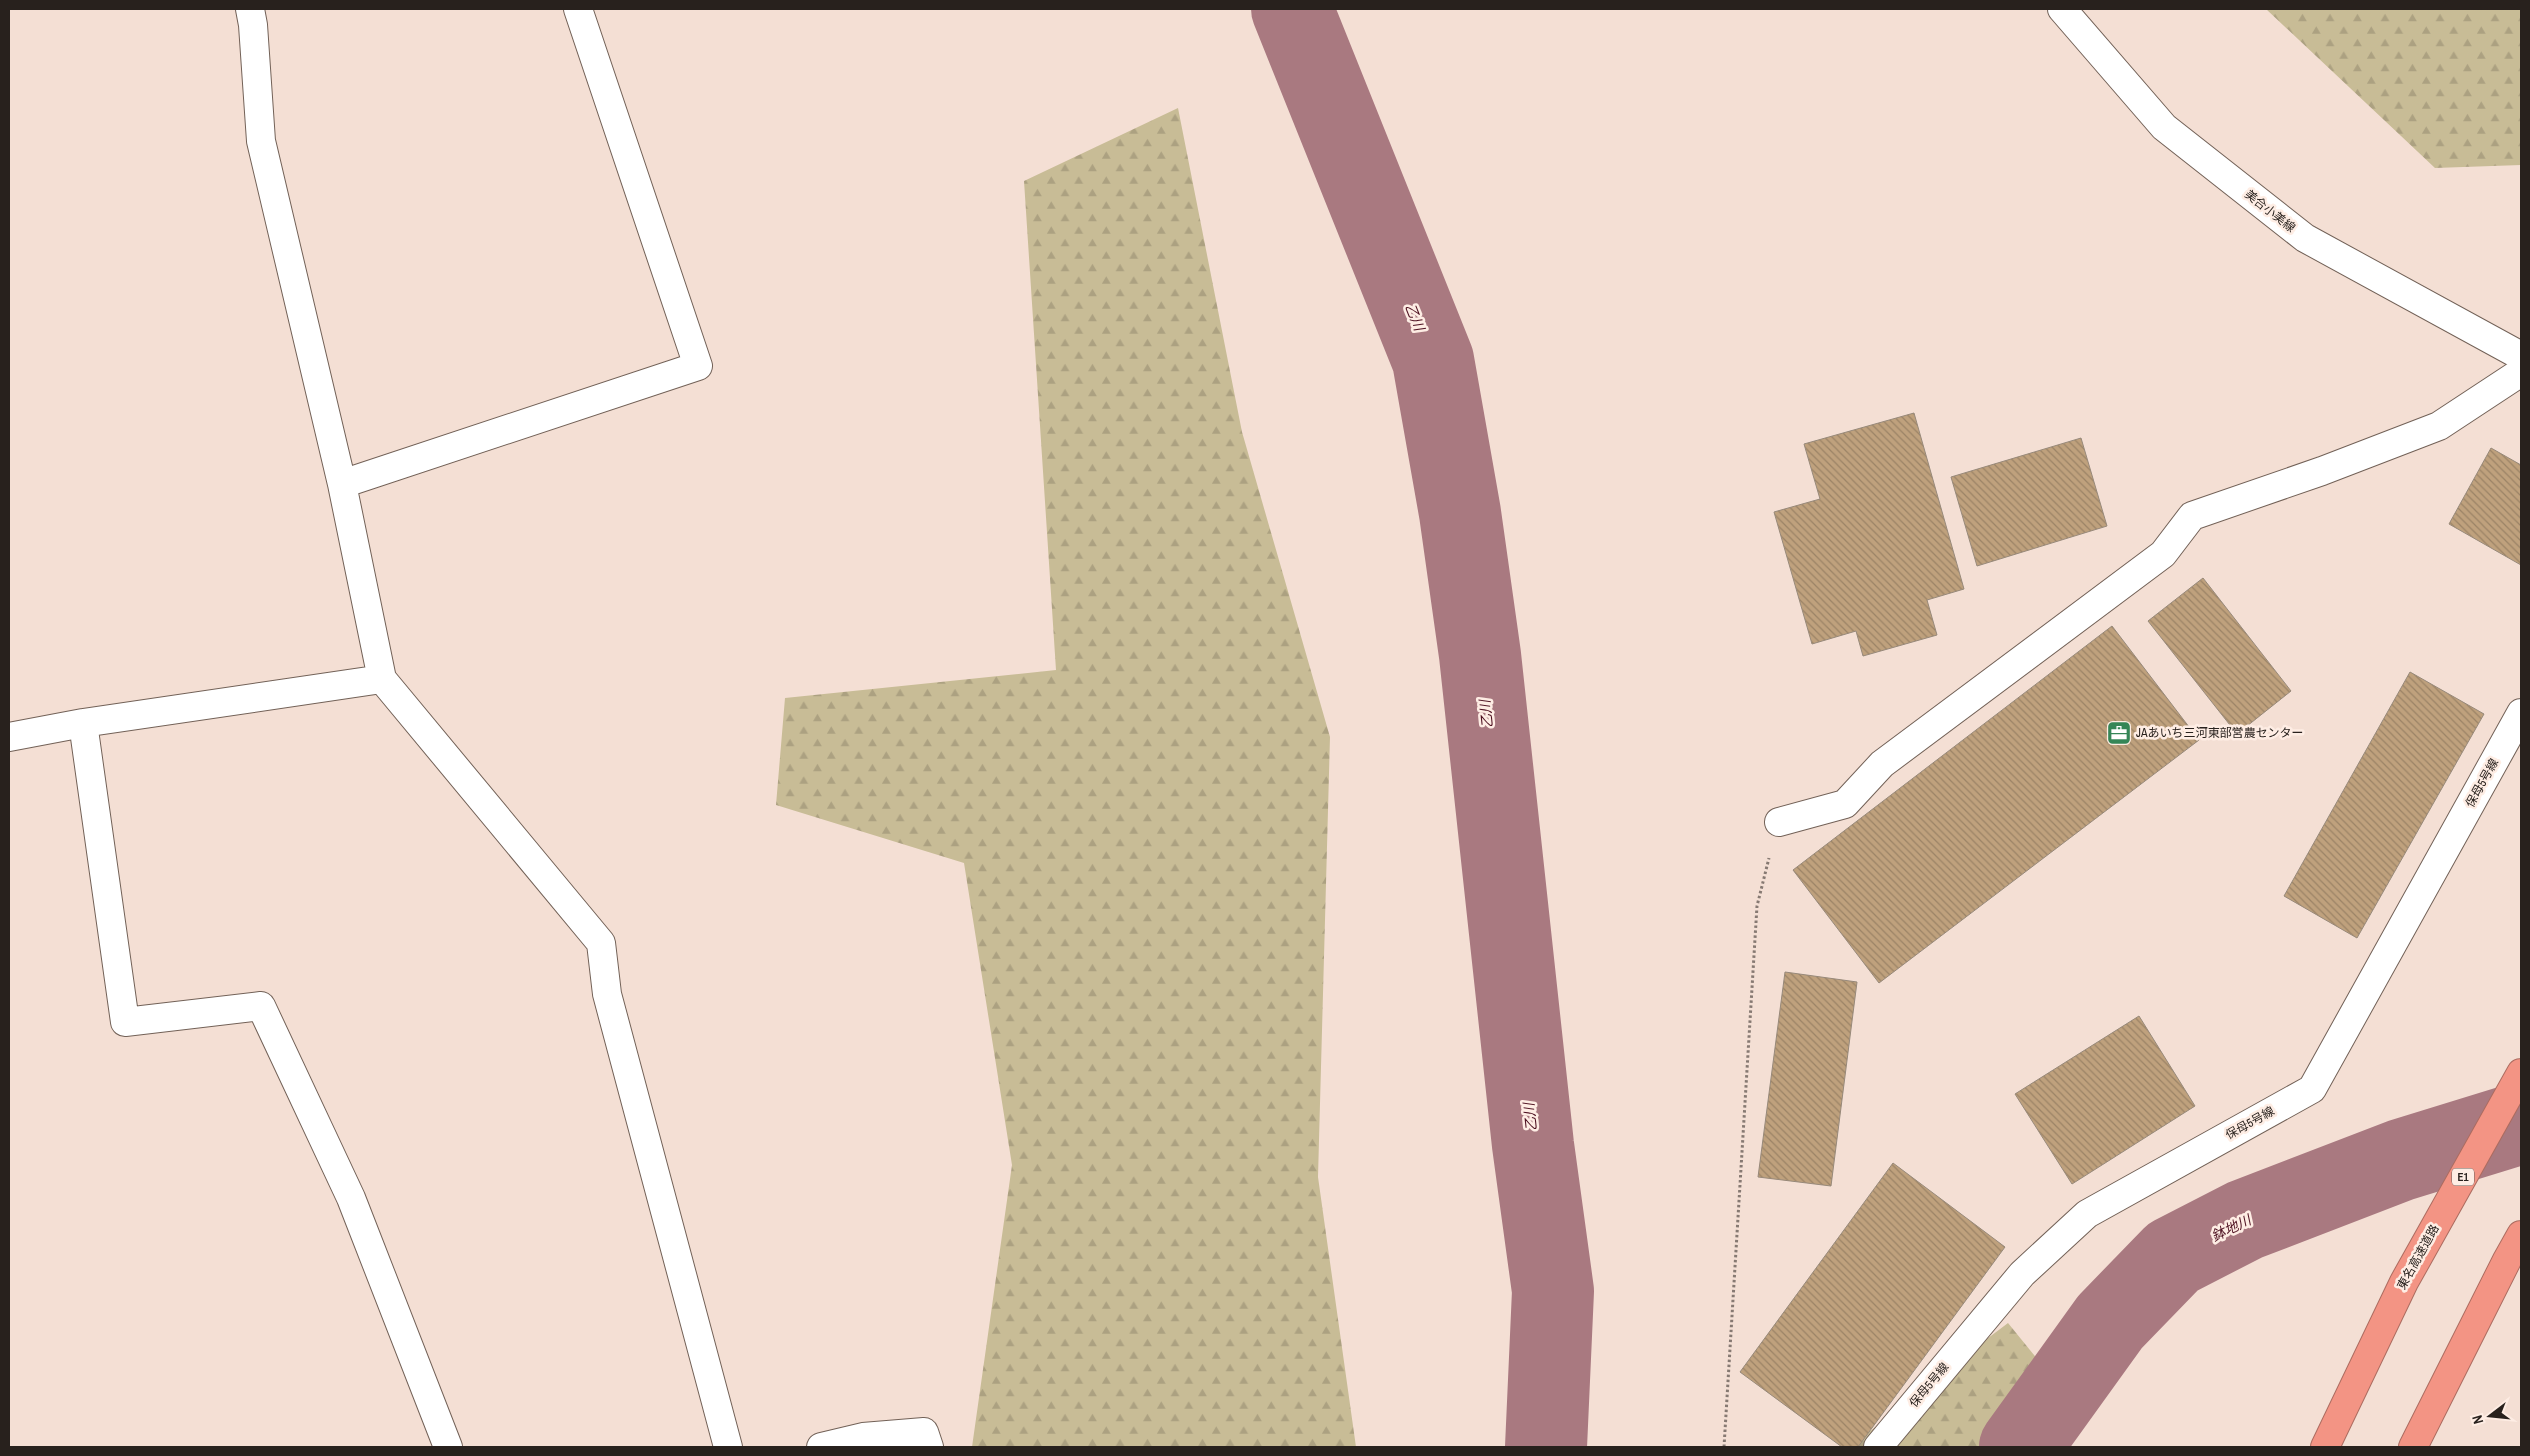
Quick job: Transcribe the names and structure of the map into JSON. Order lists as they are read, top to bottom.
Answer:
{
  "streets": {
    "highway": ["E1", "東名高速道路"],
    "street": ["美合小美線", "保母5号線"]
  },
  "water": ["乙川", "鉢地川"],
  "places": {
    "office": ["JAあいち三河東部営農センター"]
  },
  "north": "left"
}
